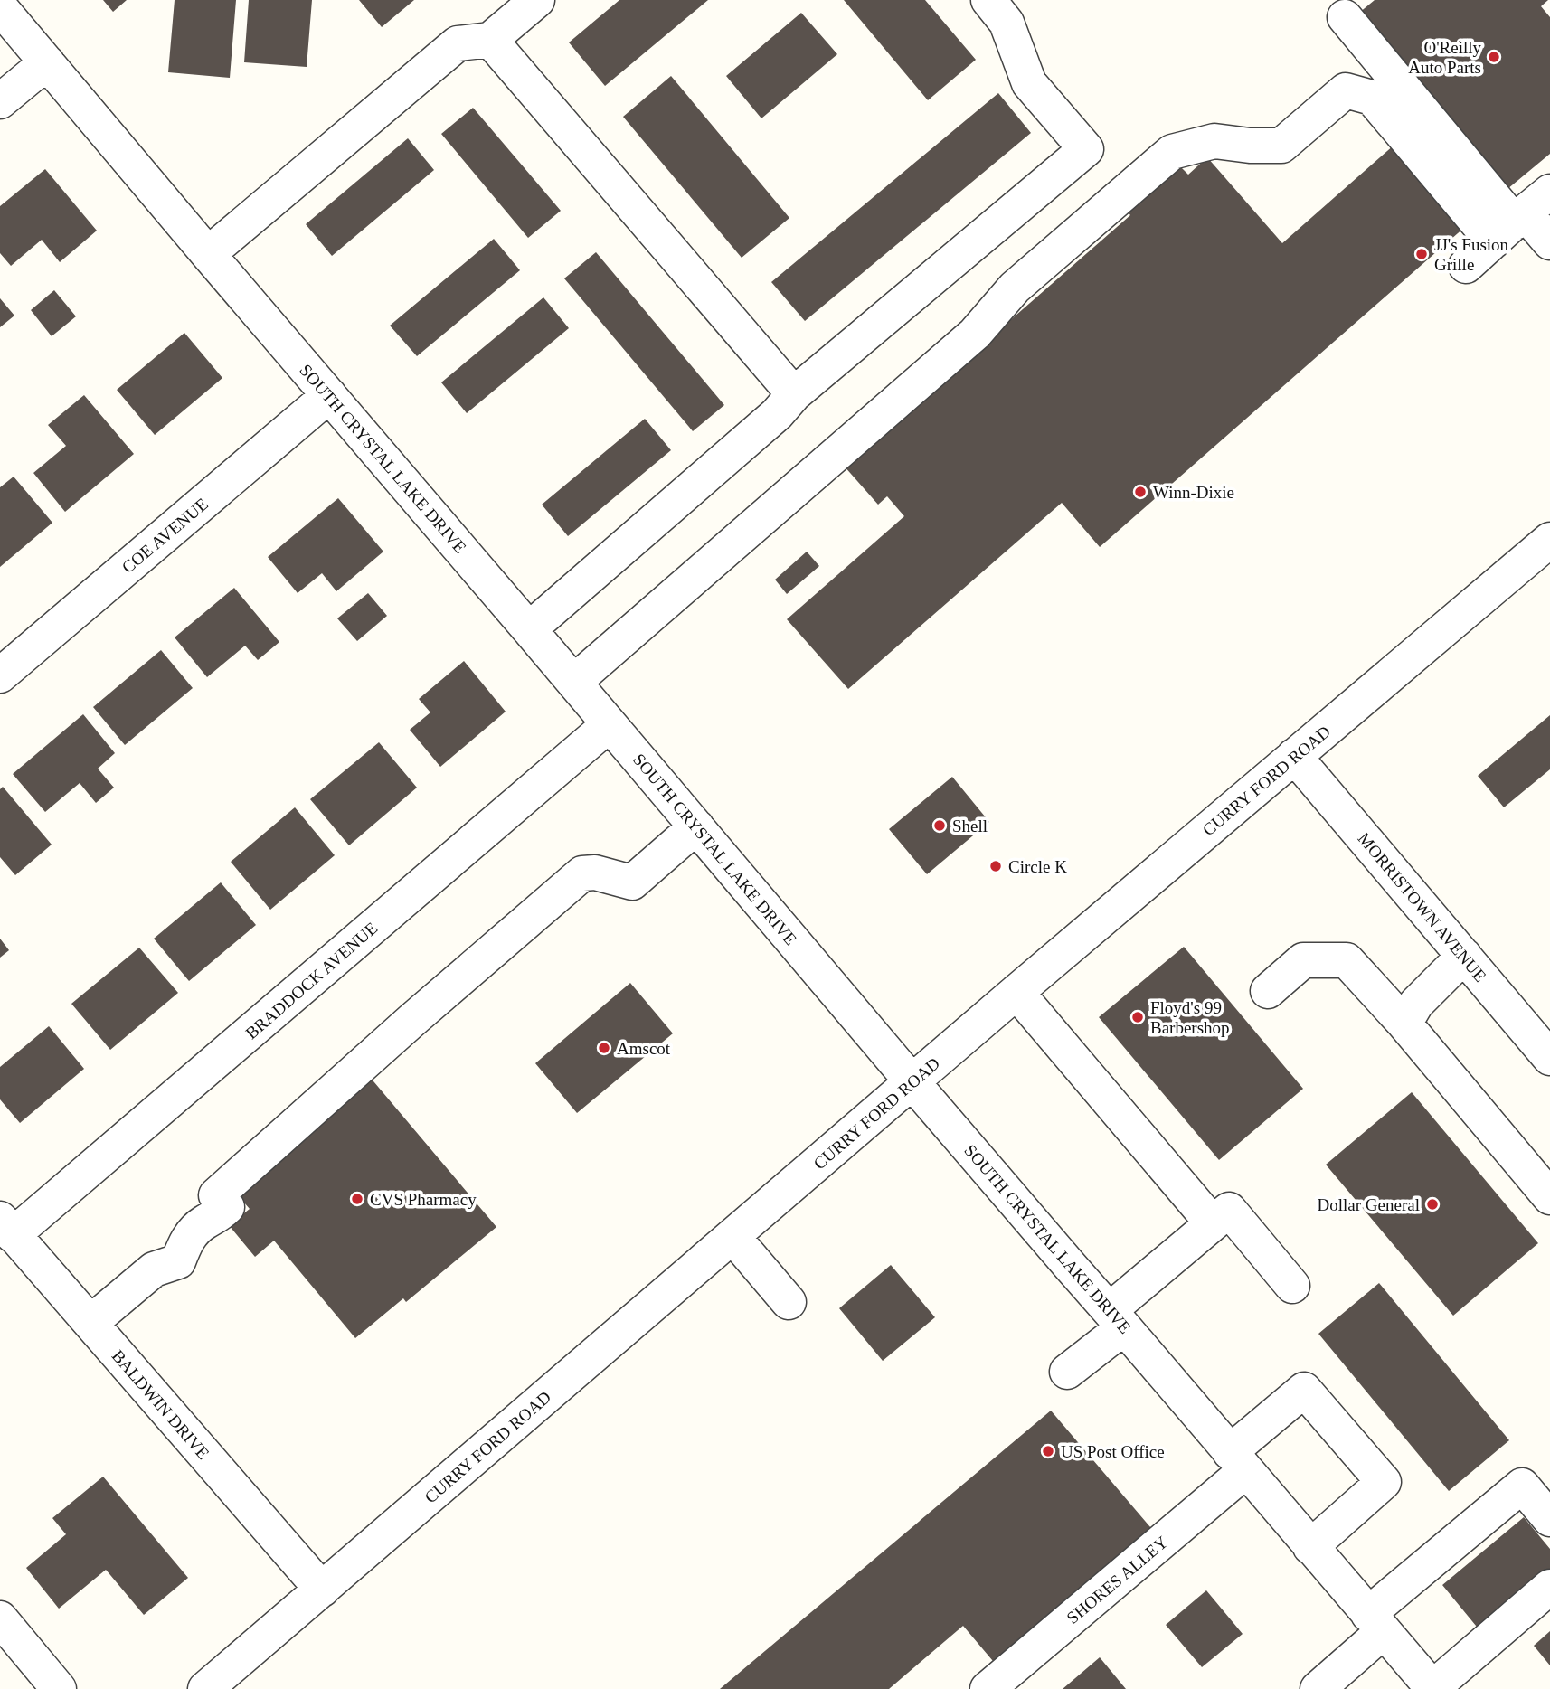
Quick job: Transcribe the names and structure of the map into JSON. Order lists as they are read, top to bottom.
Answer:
{
  "streets": {
    "street": [
      "SOUTH CRYSTAL LAKE DRIVE",
      "COE AVENUE",
      "CURRY FORD ROAD",
      "MORRISTOWN AVENUE",
      "BRADDOCK AVENUE",
      "BALDWIN DRIVE",
      "SHORES ALLEY"
    ]
  },
  "crossings": [
    ["SOUTH CRYSTAL LAKE DRIVE", "COE AVENUE"],
    ["SOUTH CRYSTAL LAKE DRIVE", "CURRY FORD ROAD"],
    ["SOUTH CRYSTAL LAKE DRIVE", "BRADDOCK AVENUE"],
    ["SOUTH CRYSTAL LAKE DRIVE", "SHORES ALLEY"],
    ["CURRY FORD ROAD", "MORRISTOWN AVENUE"],
    ["CURRY FORD ROAD", "BALDWIN DRIVE"],
    ["BRADDOCK AVENUE", "BALDWIN DRIVE"]
  ],
  "places": [
    "O'Reilly Auto Parts",
    "JJ's Fusion Grille",
    "Winn-Dixie",
    "Shell",
    "Circle K",
    "Floyd's 99 Barbershop",
    "Amscot",
    "CVS Pharmacy",
    "Dollar General",
    "US Post Office"
  ]
}
